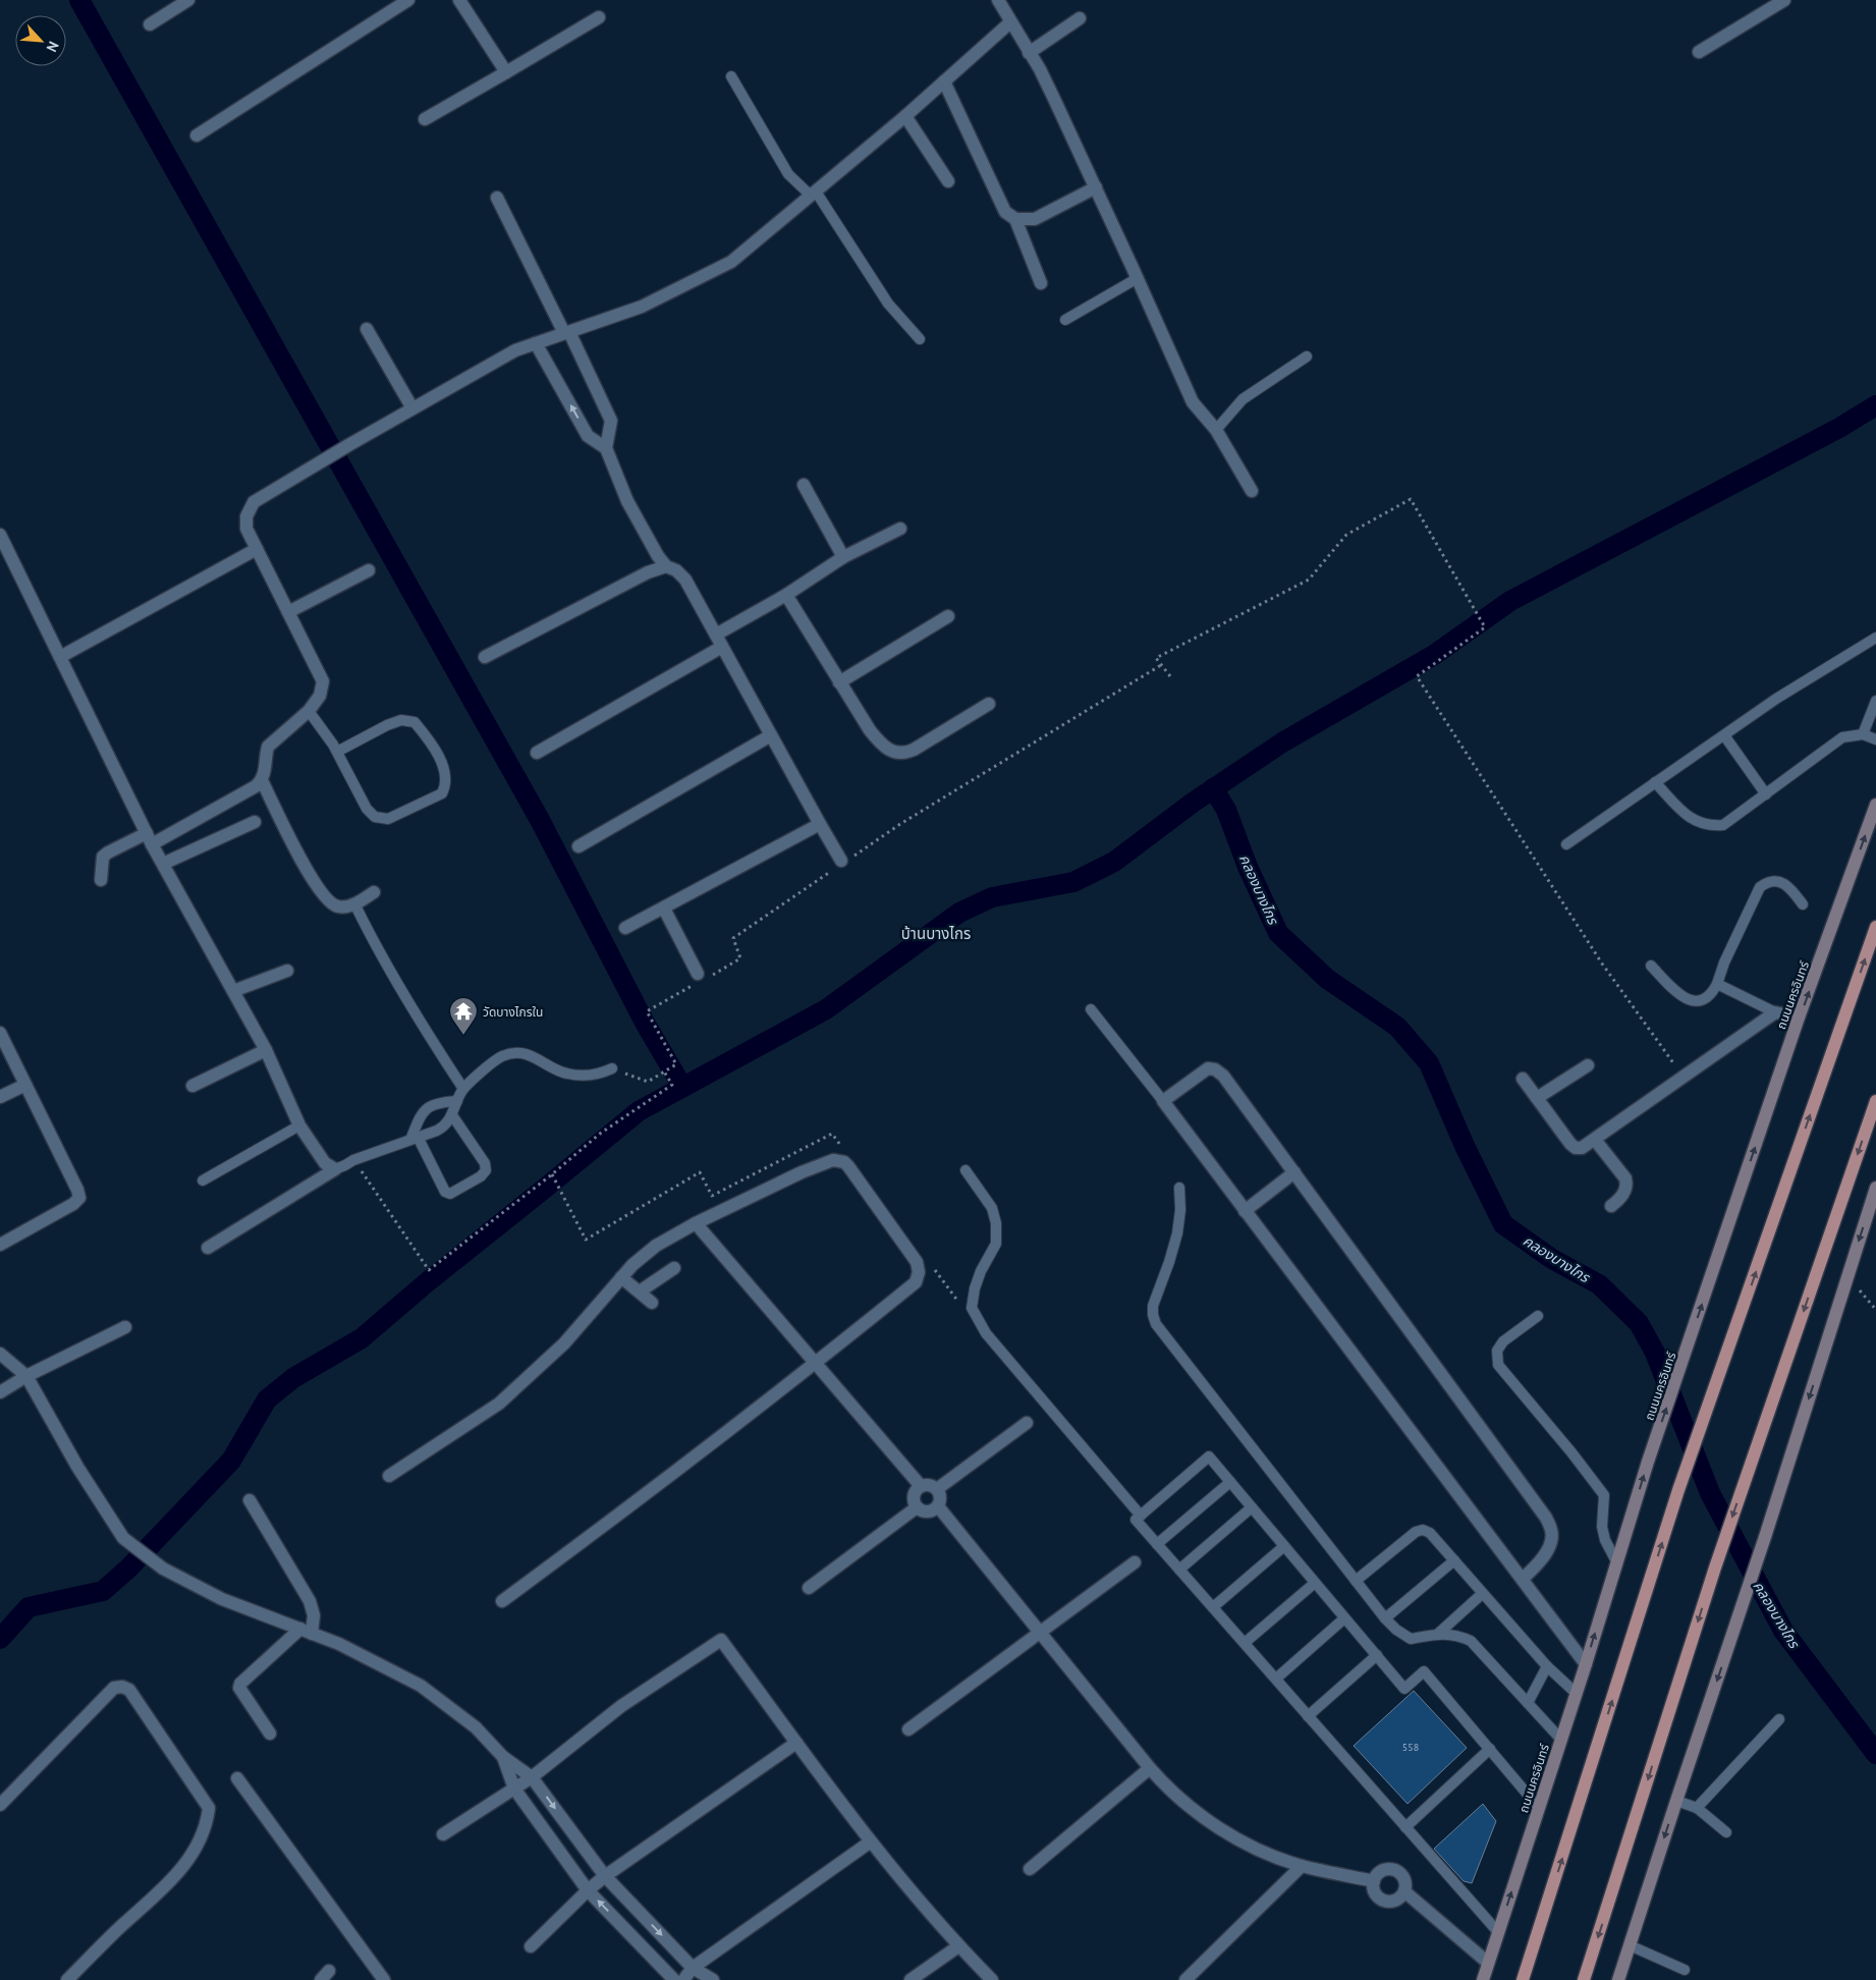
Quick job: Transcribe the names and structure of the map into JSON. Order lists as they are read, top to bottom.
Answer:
{
  "streets": {
    "main road": ["ถนนนครอินทร์"]
  },
  "districts": ["บ้านบางไกร"],
  "water": ["คลองบางไกร"],
  "places": {
    "temple": ["วัดบางไกรใน"]
  },
  "house_numbers": ["558"],
  "north": "bottom right"
}
